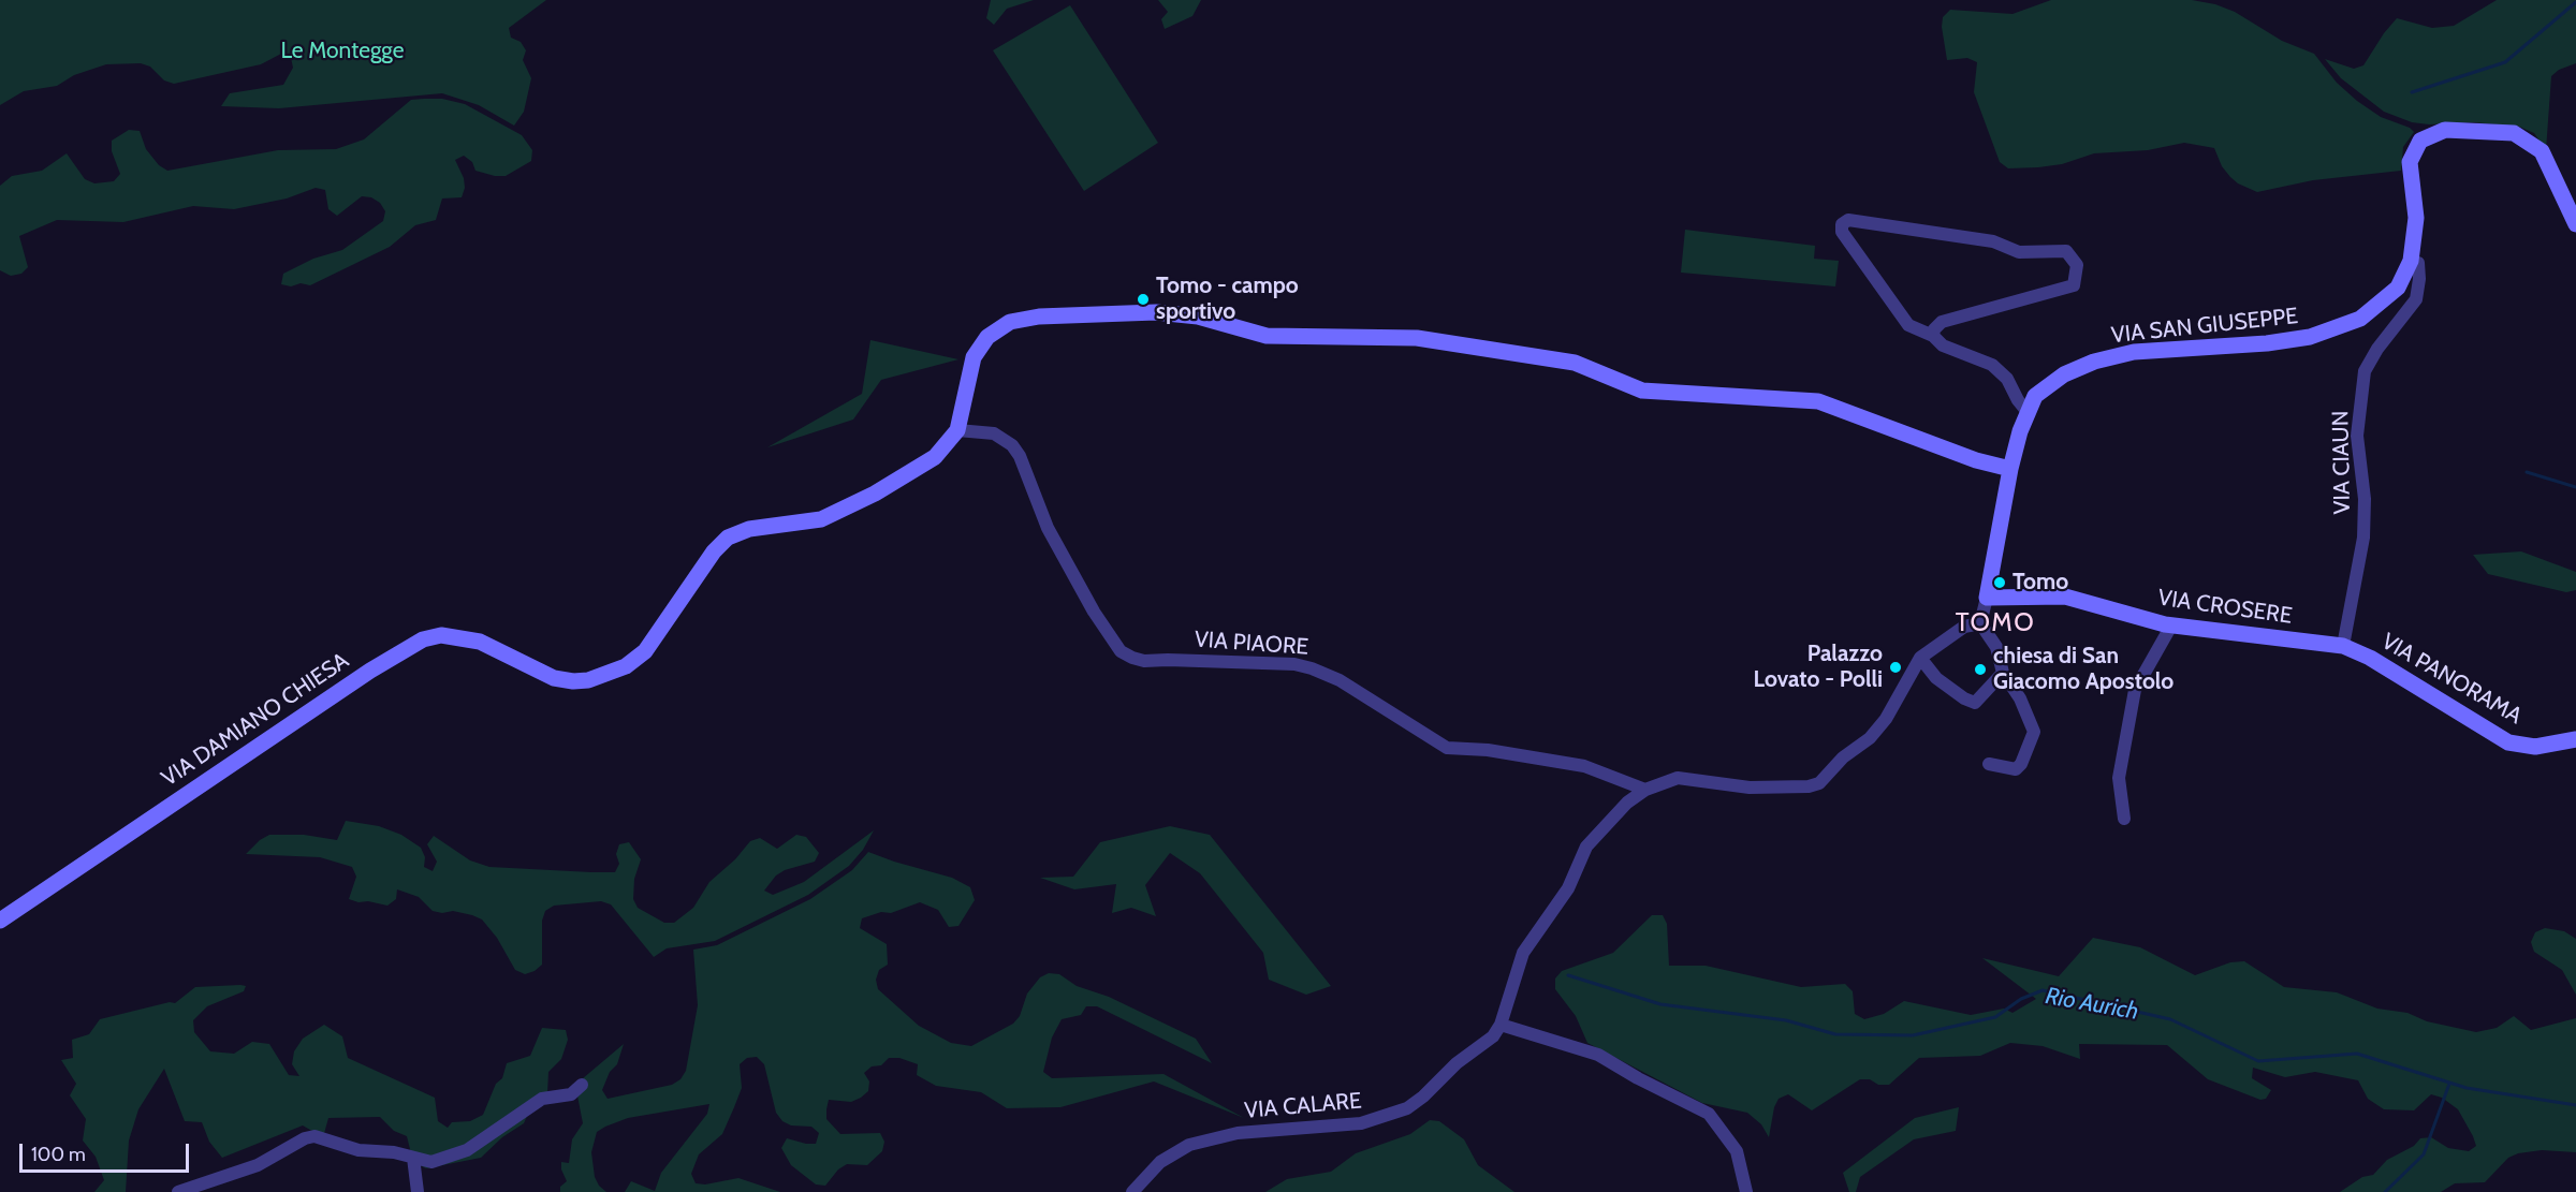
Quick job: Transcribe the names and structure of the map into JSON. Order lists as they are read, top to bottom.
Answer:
{
  "streets": {
    "street": [
      "VIA SAN GIUSEPPE",
      "VIA CIAUN",
      "VIA CROSERE",
      "VIA PIAORE",
      "VIA PANORAMA",
      "VIA DAMIANO CHIESA",
      "VIA CALARE"
    ]
  },
  "crossings": [
    ["VIA SAN GIUSEPPE", "VIA CIAUN"],
    ["VIA SAN GIUSEPPE", "VIA CROSERE"],
    ["VIA CIAUN", "VIA CROSERE"],
    ["VIA CIAUN", "VIA PANORAMA"],
    ["VIA CROSERE", "VIA PANORAMA"],
    ["VIA PIAORE", "VIA DAMIANO CHIESA"]
  ],
  "districts": ["TOMO"],
  "water": ["Rio Aurich"],
  "parks": ["Le Montegge"],
  "places": [
    "Tomo - campo sportivo",
    "Tomo",
    "Palazzo Lovato - Polli",
    "chiesa di San Giacomo Apostolo"
  ],
  "scale_bar": "100 m"
}
